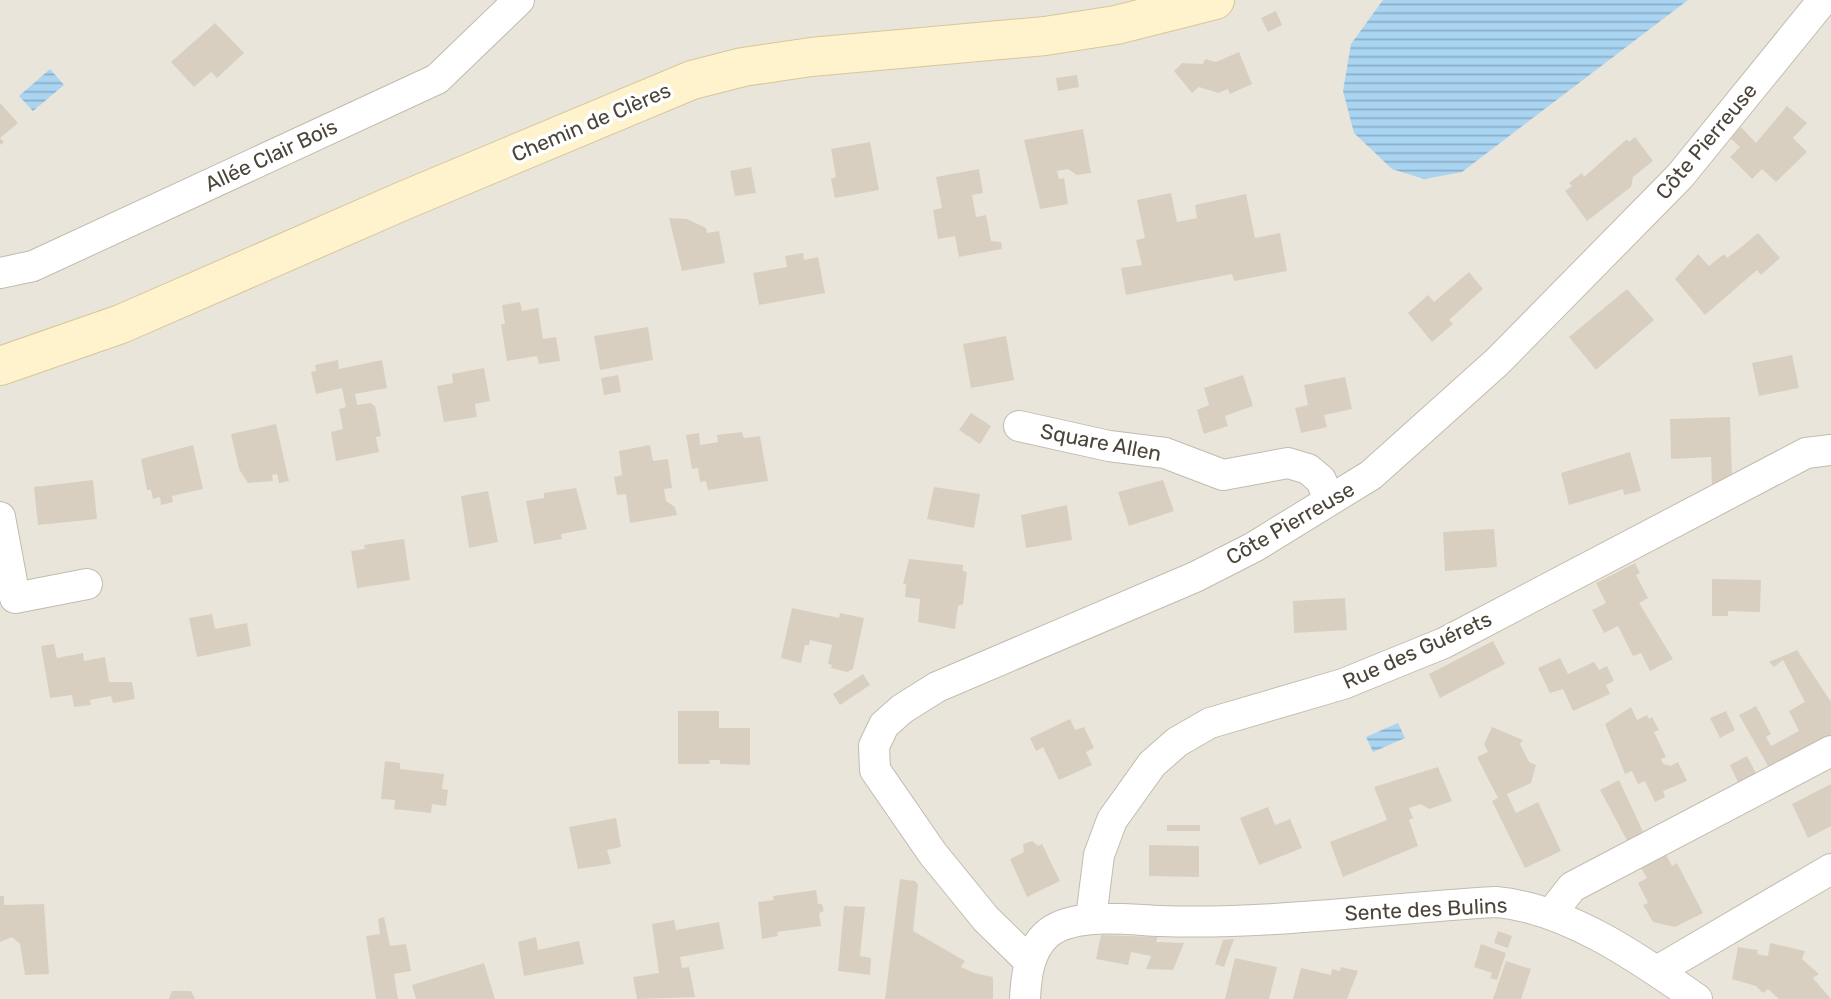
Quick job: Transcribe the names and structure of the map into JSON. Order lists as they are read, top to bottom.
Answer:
{
  "streets": {
    "street": [
      "Chemin de Clères",
      "Côte Pierreuse",
      "Allée Clair Bois",
      "Square Allen",
      "Rue des Guérets",
      "Sente des Bulins"
    ]
  },
  "crossings": [
    ["Côte Pierreuse", "Square Allen"],
    ["Côte Pierreuse", "Sente des Bulins"],
    ["Rue des Guérets", "Sente des Bulins"]
  ]
}
